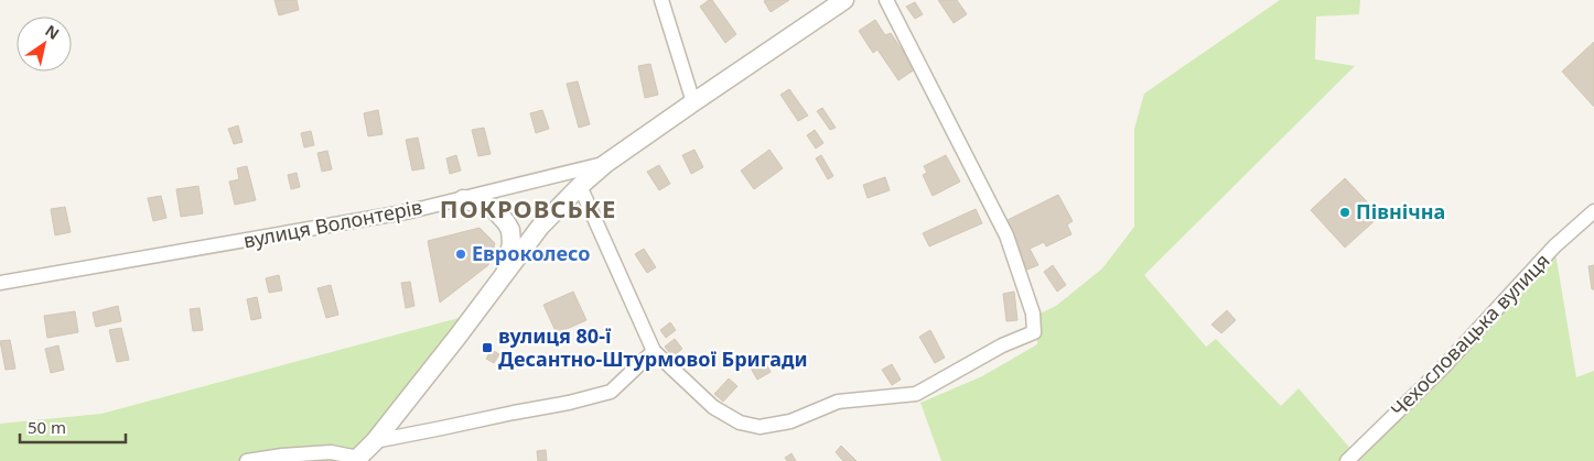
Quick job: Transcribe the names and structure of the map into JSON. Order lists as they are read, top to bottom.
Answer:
{
  "streets": {
    "street": ["вулиця Волонтерів", "Чехословацька вулиця"]
  },
  "districts": ["ПОКРОВСЬКЕ"],
  "places": {
    "other": ["Північна", "Евроколесо"],
    "transit": ["вулиця 80-ї Десантно-Штурмової Бригади"]
  },
  "scale_bar": "50 m",
  "north": "top right"
}
